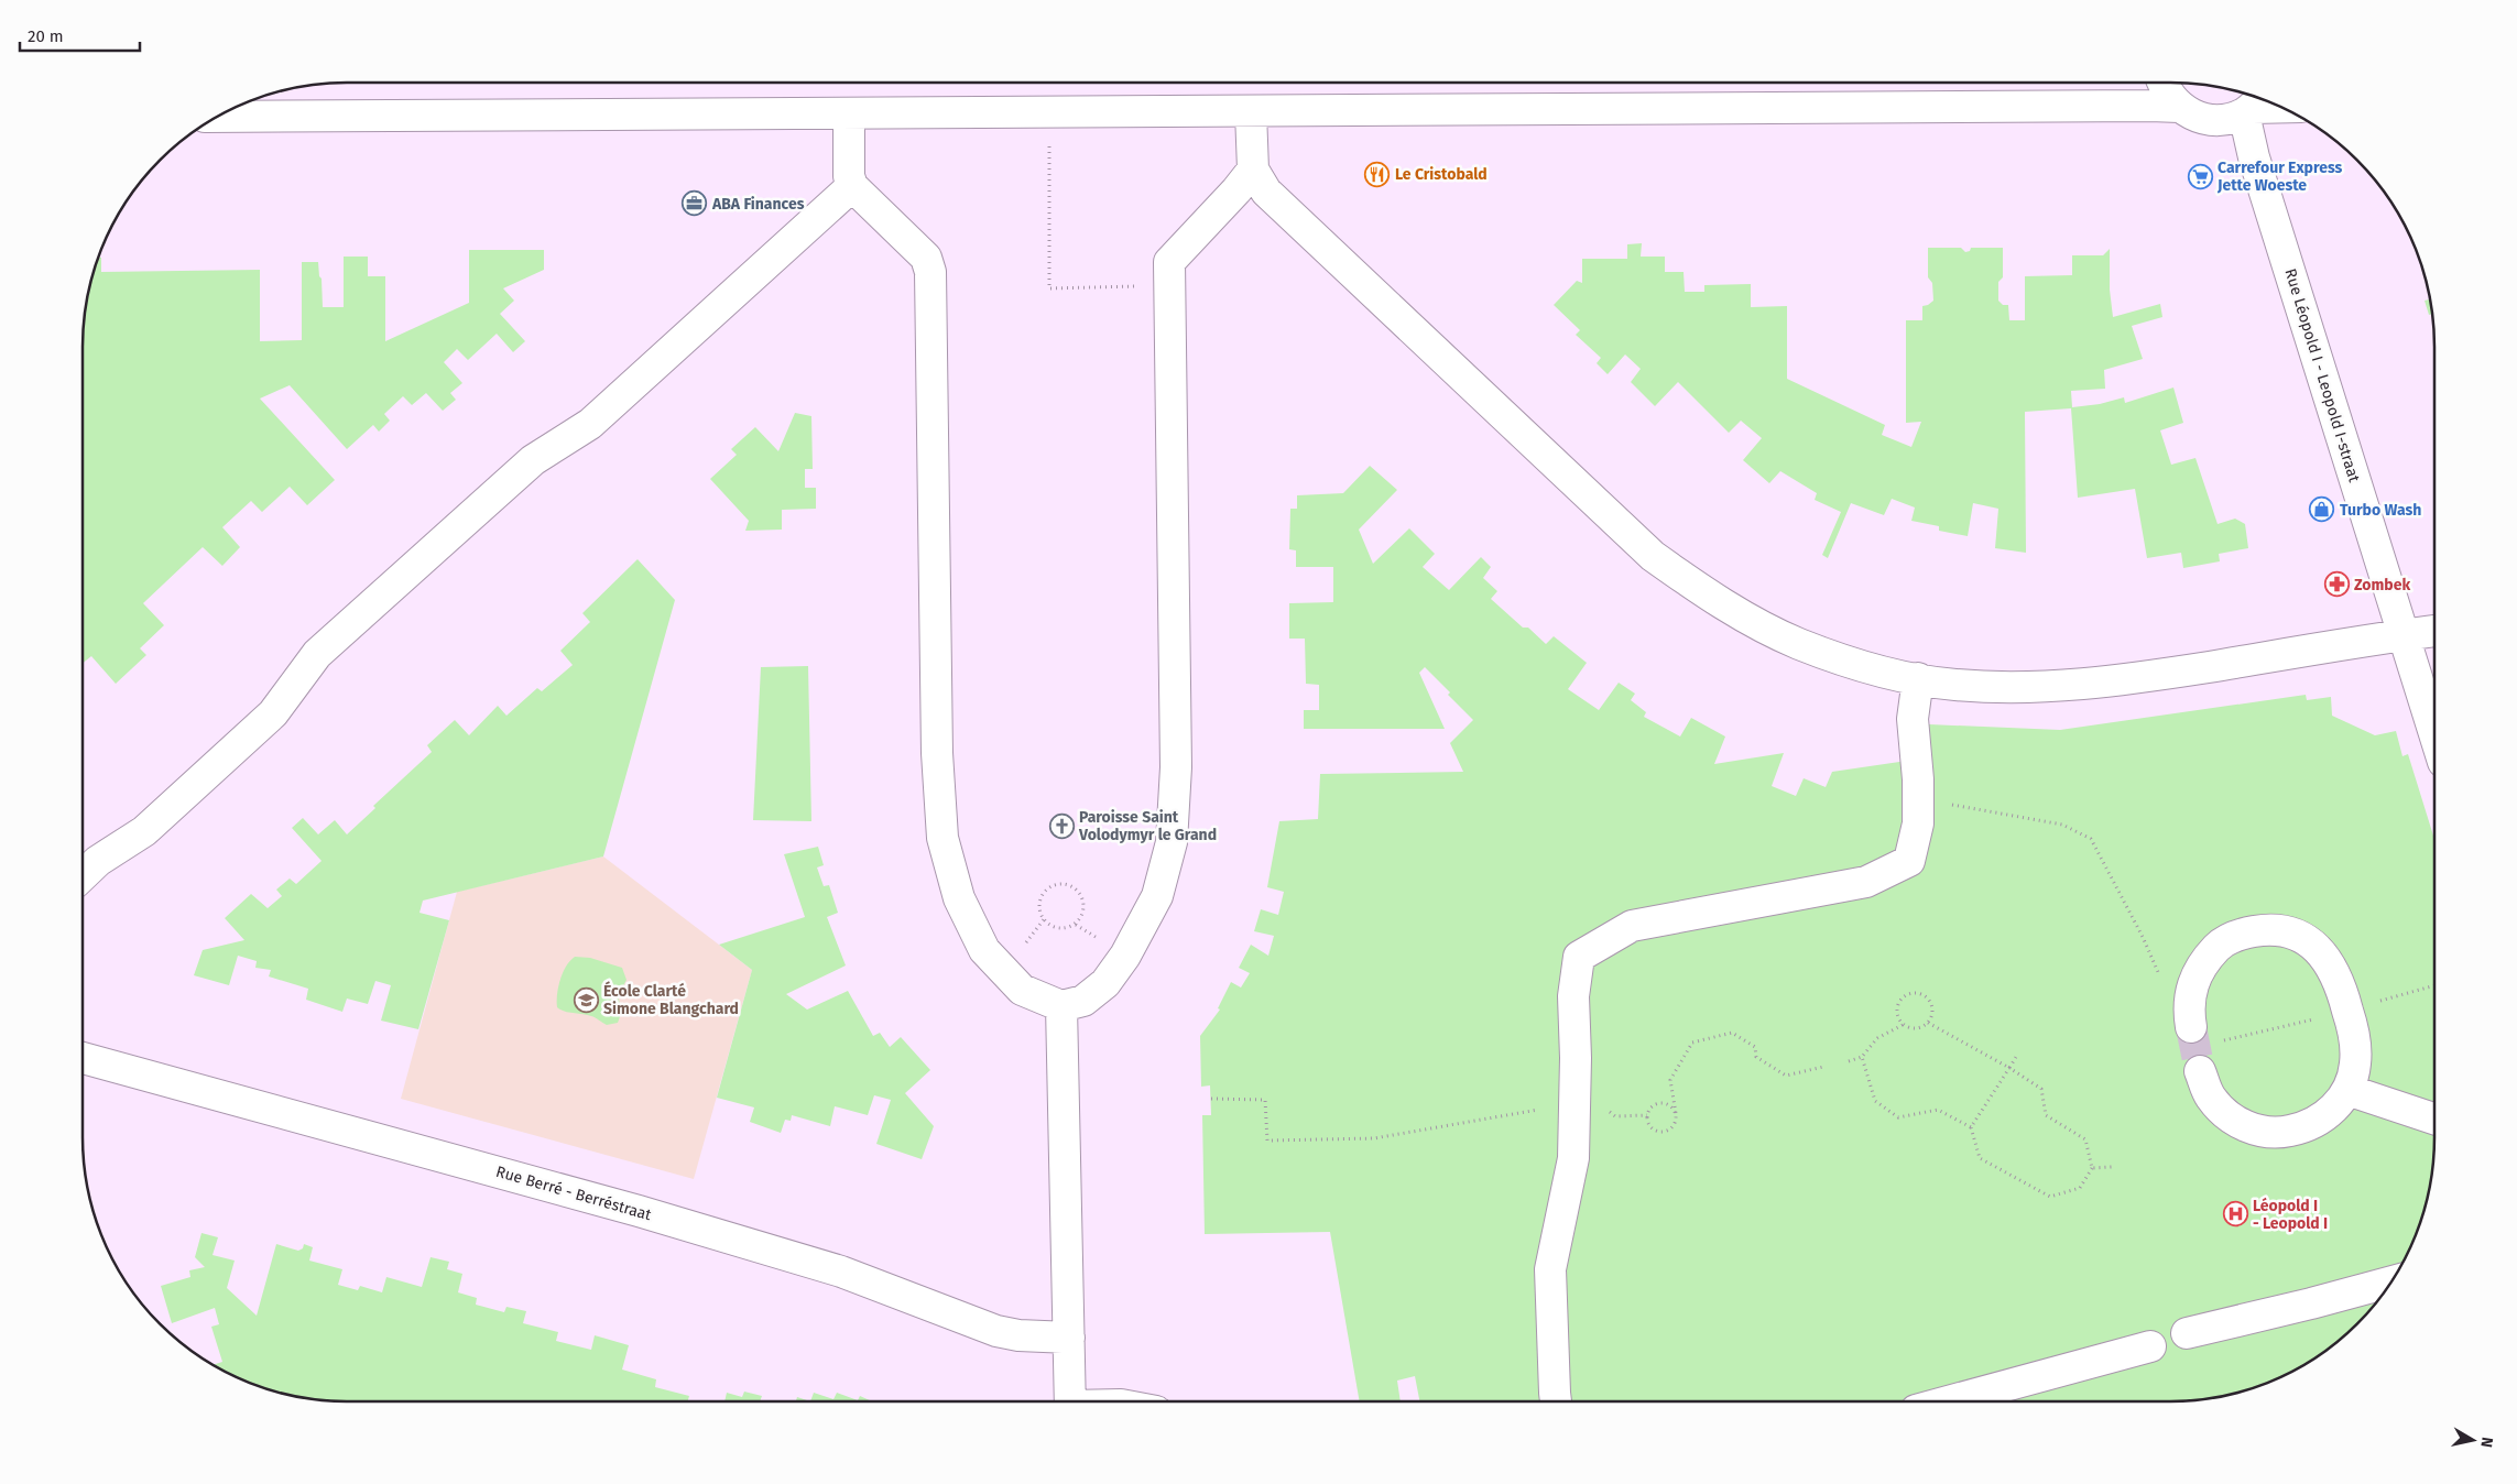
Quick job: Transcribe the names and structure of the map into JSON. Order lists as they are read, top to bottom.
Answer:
{
  "streets": {
    "street": ["Rue Léopold I - Leopold I-straat", "Rue Berré - Berréstraat"]
  },
  "places": {
    "restaurant": ["Le Cristobald"],
    "supermarket": ["Carrefour Express Jette Woeste"],
    "office": ["ABA Finances"],
    "shop": ["Turbo Wash"],
    "pharmacy": ["Zombek"],
    "church": ["Paroisse Saint Volodymyr le Grand"],
    "school or university": ["École Clarté Simone Blangchard"],
    "hospital": ["Léopold I - Leopold I"]
  },
  "scale_bar": "20 m",
  "north": "right"
}
